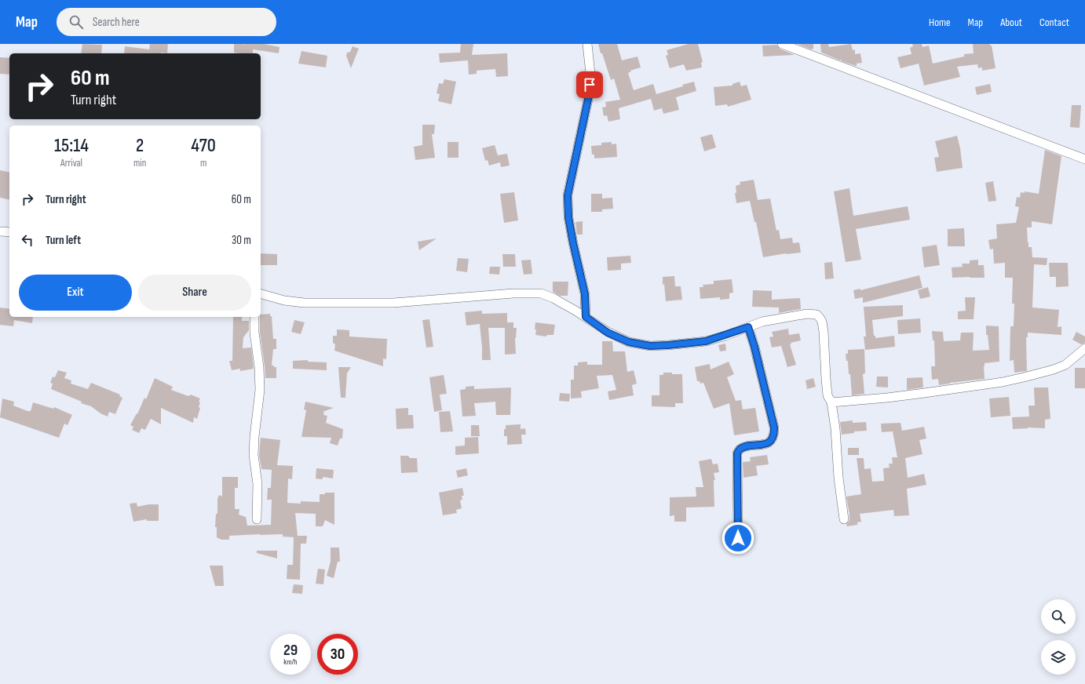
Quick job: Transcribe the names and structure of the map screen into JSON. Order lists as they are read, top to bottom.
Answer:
{
  "page": {
    "header": "Map",
    "search": "Search here",
    "nav": [
      "Home",
      "Map",
      "About",
      "Contact"
    ],
    "turn": ["60 m", "Turn right"],
    "eta": [
      "15:14",
      "Arrival",
      "2",
      "min",
      "470",
      "m"
    ],
    "list": [
      {
        "name": "Turn right",
        "value": "60 m"
      },
      {
        "name": "Turn left",
        "value": "30 m"
      }
    ],
    "buttons": ["Exit", "Share"],
    "speed": "29 km/h",
    "limit": "30"
  }
}
